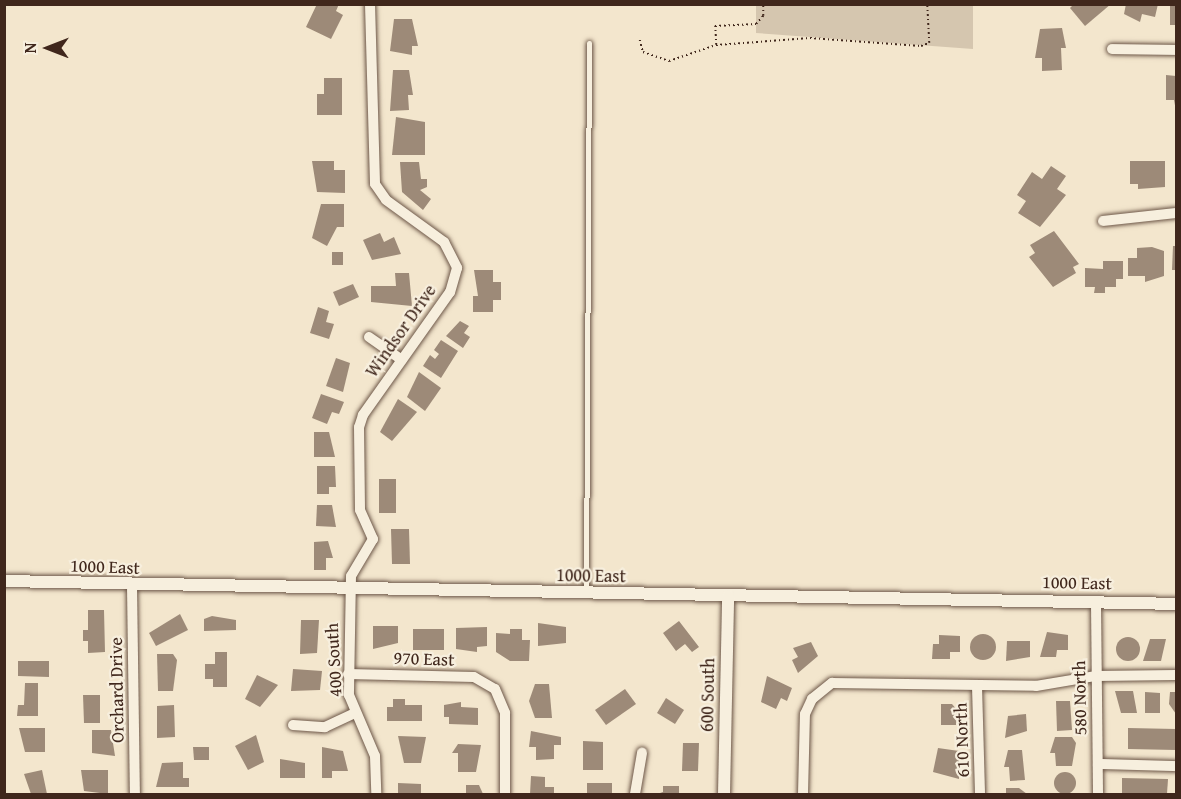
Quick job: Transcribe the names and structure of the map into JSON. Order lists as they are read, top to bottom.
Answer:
{
  "streets": {
    "street": [
      "Windsor Drive",
      "1000 East",
      "970 East",
      "400 South",
      "Orchard Drive",
      "600 South",
      "580 North",
      "610 North"
    ]
  },
  "crossings": [
    ["Windsor Drive", "1000 East"],
    ["Windsor Drive", "400 South"],
    ["1000 East", "400 South"],
    ["1000 East", "Orchard Drive"],
    ["1000 East", "600 South"],
    ["1000 East", "580 North"],
    ["970 East", "400 South"]
  ],
  "north": "left"
}
